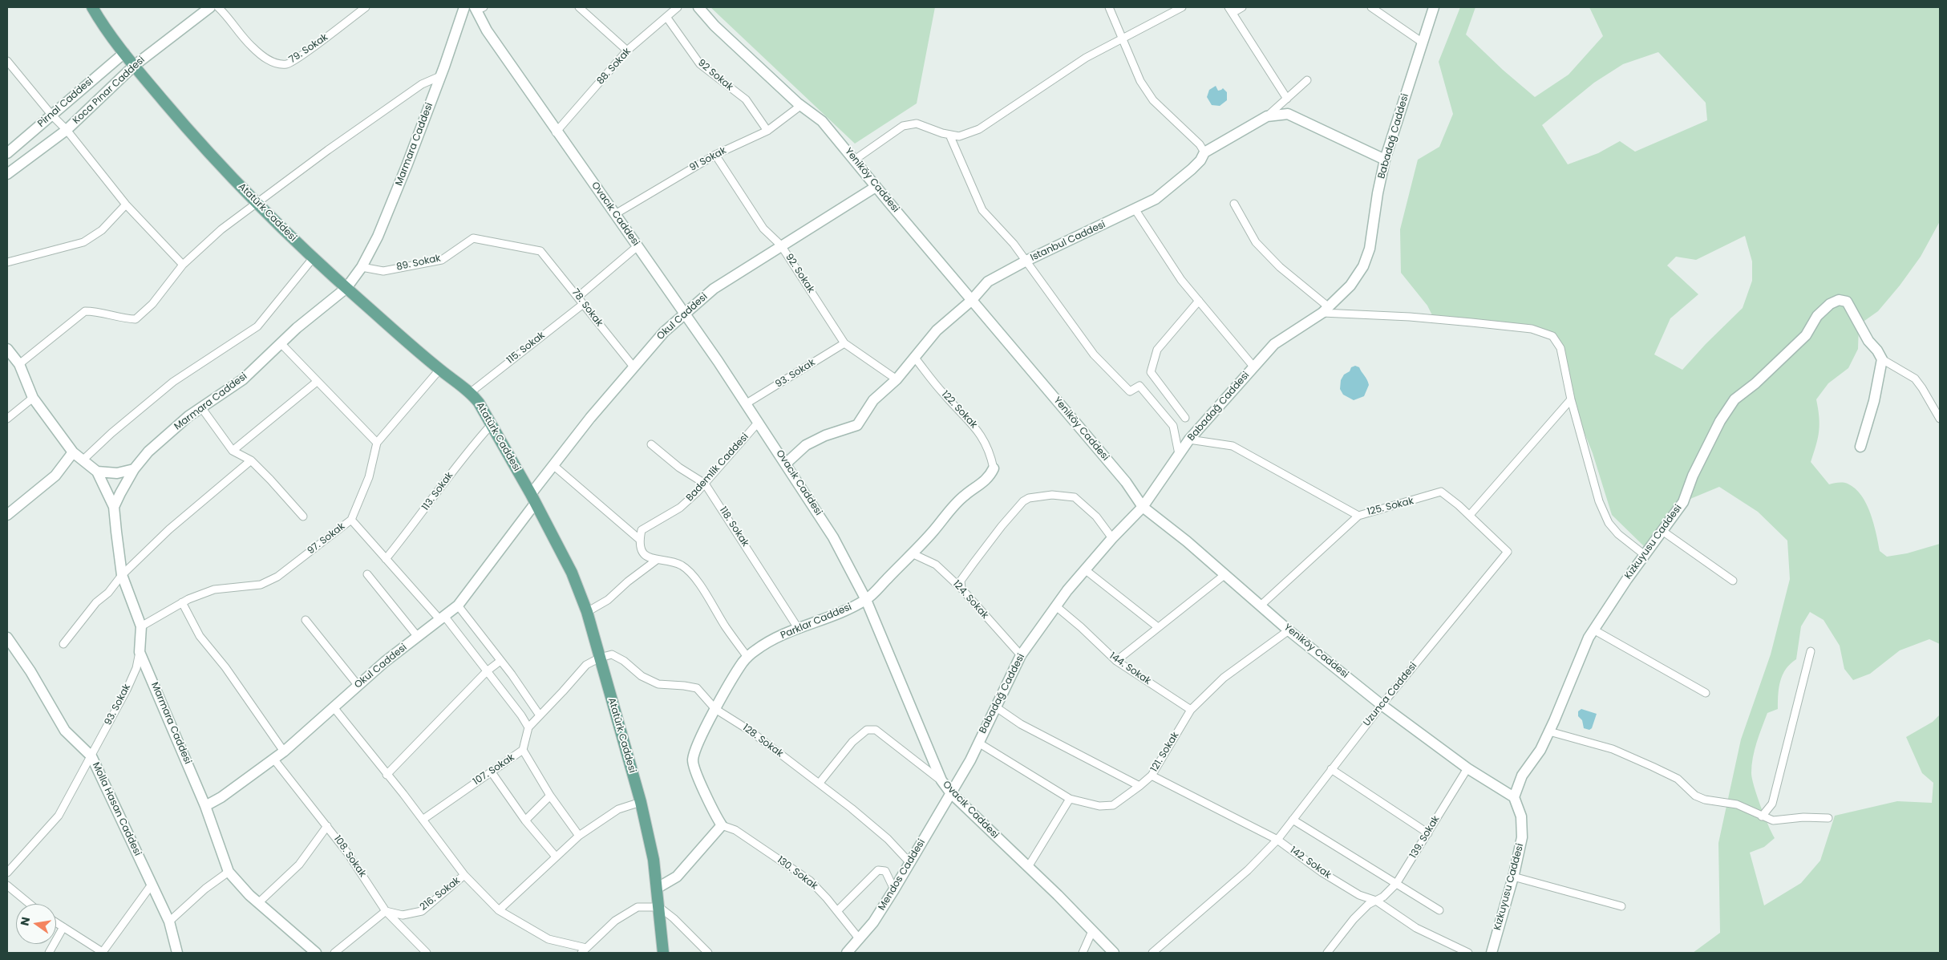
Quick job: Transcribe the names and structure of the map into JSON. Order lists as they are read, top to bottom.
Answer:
{
  "streets": {
    "main road": ["Atatürk Caddesi"],
    "street": [
      "79. Sokak",
      "88. Sokak",
      "92 Sokak",
      "Koca Pınar Caddesi",
      "Pirnal Caddesi",
      "Babadağ Caddesi",
      "Marmara Caddesi",
      "91 Sokak",
      "Yeniköy Caddesi",
      "Ovacık Caddesi",
      "Istanbul Caddesi",
      "89. Sokak",
      "92. Sokak",
      "78. Sokak",
      "Okul Caddesi",
      "115. Sokak",
      "93. Sokak",
      "122. Sokak",
      "Bademlik Caddesi",
      "113. Sokak",
      "125. Sokak",
      "118. Sokak",
      "97. Sokak",
      "Kızkuyusu Caddesi",
      "124. Sokak",
      "Parklar Caddesi",
      "144. Sokak",
      "Uzunca Caddesi",
      "128. Sokak",
      "121. Sokak",
      "107. Sokak",
      "Molla Hasan Caddesi",
      "139. Sokak",
      "108. Sokak",
      "142. Sokak",
      "130. Sokak",
      "Mendos Caddesi",
      "216. Sokak"
    ]
  },
  "crossings": [
    ["88. Sokak", "92 Sokak"],
    ["88. Sokak", "Ovacık Caddesi"],
    ["92 Sokak", "91 Sokak"],
    ["Koca Pınar Caddesi", "Atatürk Caddesi"],
    ["Pirnal Caddesi", "Atatürk Caddesi"],
    ["Babadağ Caddesi", "Yeniköy Caddesi"],
    ["Babadağ Caddesi", "Ovacık Caddesi"],
    ["Babadağ Caddesi", "Istanbul Caddesi"],
    ["Babadağ Caddesi", "124. Sokak"],
    ["Babadağ Caddesi", "144. Sokak"],
    ["Babadağ Caddesi", "121. Sokak"],
    ["Babadağ Caddesi", "Mendos Caddesi"],
    ["Marmara Caddesi", "Atatürk Caddesi"],
    ["Marmara Caddesi", "89. Sokak"],
    ["Marmara Caddesi", "Okul Caddesi"],
    ["Marmara Caddesi", "93. Sokak"],
    ["Marmara Caddesi", "97. Sokak"],
    ["91 Sokak", "Yeniköy Caddesi"],
    ["91 Sokak", "Ovacık Caddesi"],
    ["91 Sokak", "92. Sokak"],
    ["Yeniköy Caddesi", "Istanbul Caddesi"],
    ["Yeniköy Caddesi", "Okul Caddesi"],
    ["Yeniköy Caddesi", "125. Sokak"],
    ["Yeniköy Caddesi", "Kızkuyusu Caddesi"],
    ["Yeniköy Caddesi", "Uzunca Caddesi"],
    ["Yeniköy Caddesi", "121. Sokak"],
    ["Yeniköy Caddesi", "139. Sokak"],
    ["Atatürk Caddesi", "Okul Caddesi"],
    ["Atatürk Caddesi", "115. Sokak"],
    ["Atatürk Caddesi", "113. Sokak"],
    ["Atatürk Caddesi", "97. Sokak"],
    ["Atatürk Caddesi", "128. Sokak"],
    ["Ovacık Caddesi", "Istanbul Caddesi"],
    ["Ovacık Caddesi", "Okul Caddesi"],
    ["Ovacık Caddesi", "93. Sokak"],
    ["Ovacık Caddesi", "Bademlik Caddesi"],
    ["Ovacık Caddesi", "Parklar Caddesi"],
    ["Ovacık Caddesi", "Mendos Caddesi"],
    ["Istanbul Caddesi", "92. Sokak"],
    ["Istanbul Caddesi", "122. Sokak"],
    ["89. Sokak", "78. Sokak"],
    ["92. Sokak", "Okul Caddesi"],
    ["92. Sokak", "93. Sokak"],
    ["78. Sokak", "Okul Caddesi"],
    ["78. Sokak", "115. Sokak"],
    ["Okul Caddesi", "108. Sokak"],
    ["93. Sokak", "Molla Hasan Caddesi"],
    ["122. Sokak", "Parklar Caddesi"],
    ["Bademlik Caddesi", "118. Sokak"],
    ["125. Sokak", "Uzunca Caddesi"],
    ["118. Sokak", "Parklar Caddesi"],
    ["124. Sokak", "Parklar Caddesi"],
    ["Parklar Caddesi", "128. Sokak"],
    ["Parklar Caddesi", "130. Sokak"],
    ["144. Sokak", "121. Sokak"],
    ["Uzunca Caddesi", "142. Sokak"],
    ["128. Sokak", "Mendos Caddesi"],
    ["121. Sokak", "142. Sokak"],
    ["139. Sokak", "142. Sokak"],
    ["108. Sokak", "216. Sokak"],
    ["130. Sokak", "Mendos Caddesi"]
  ],
  "north": "left"
}
